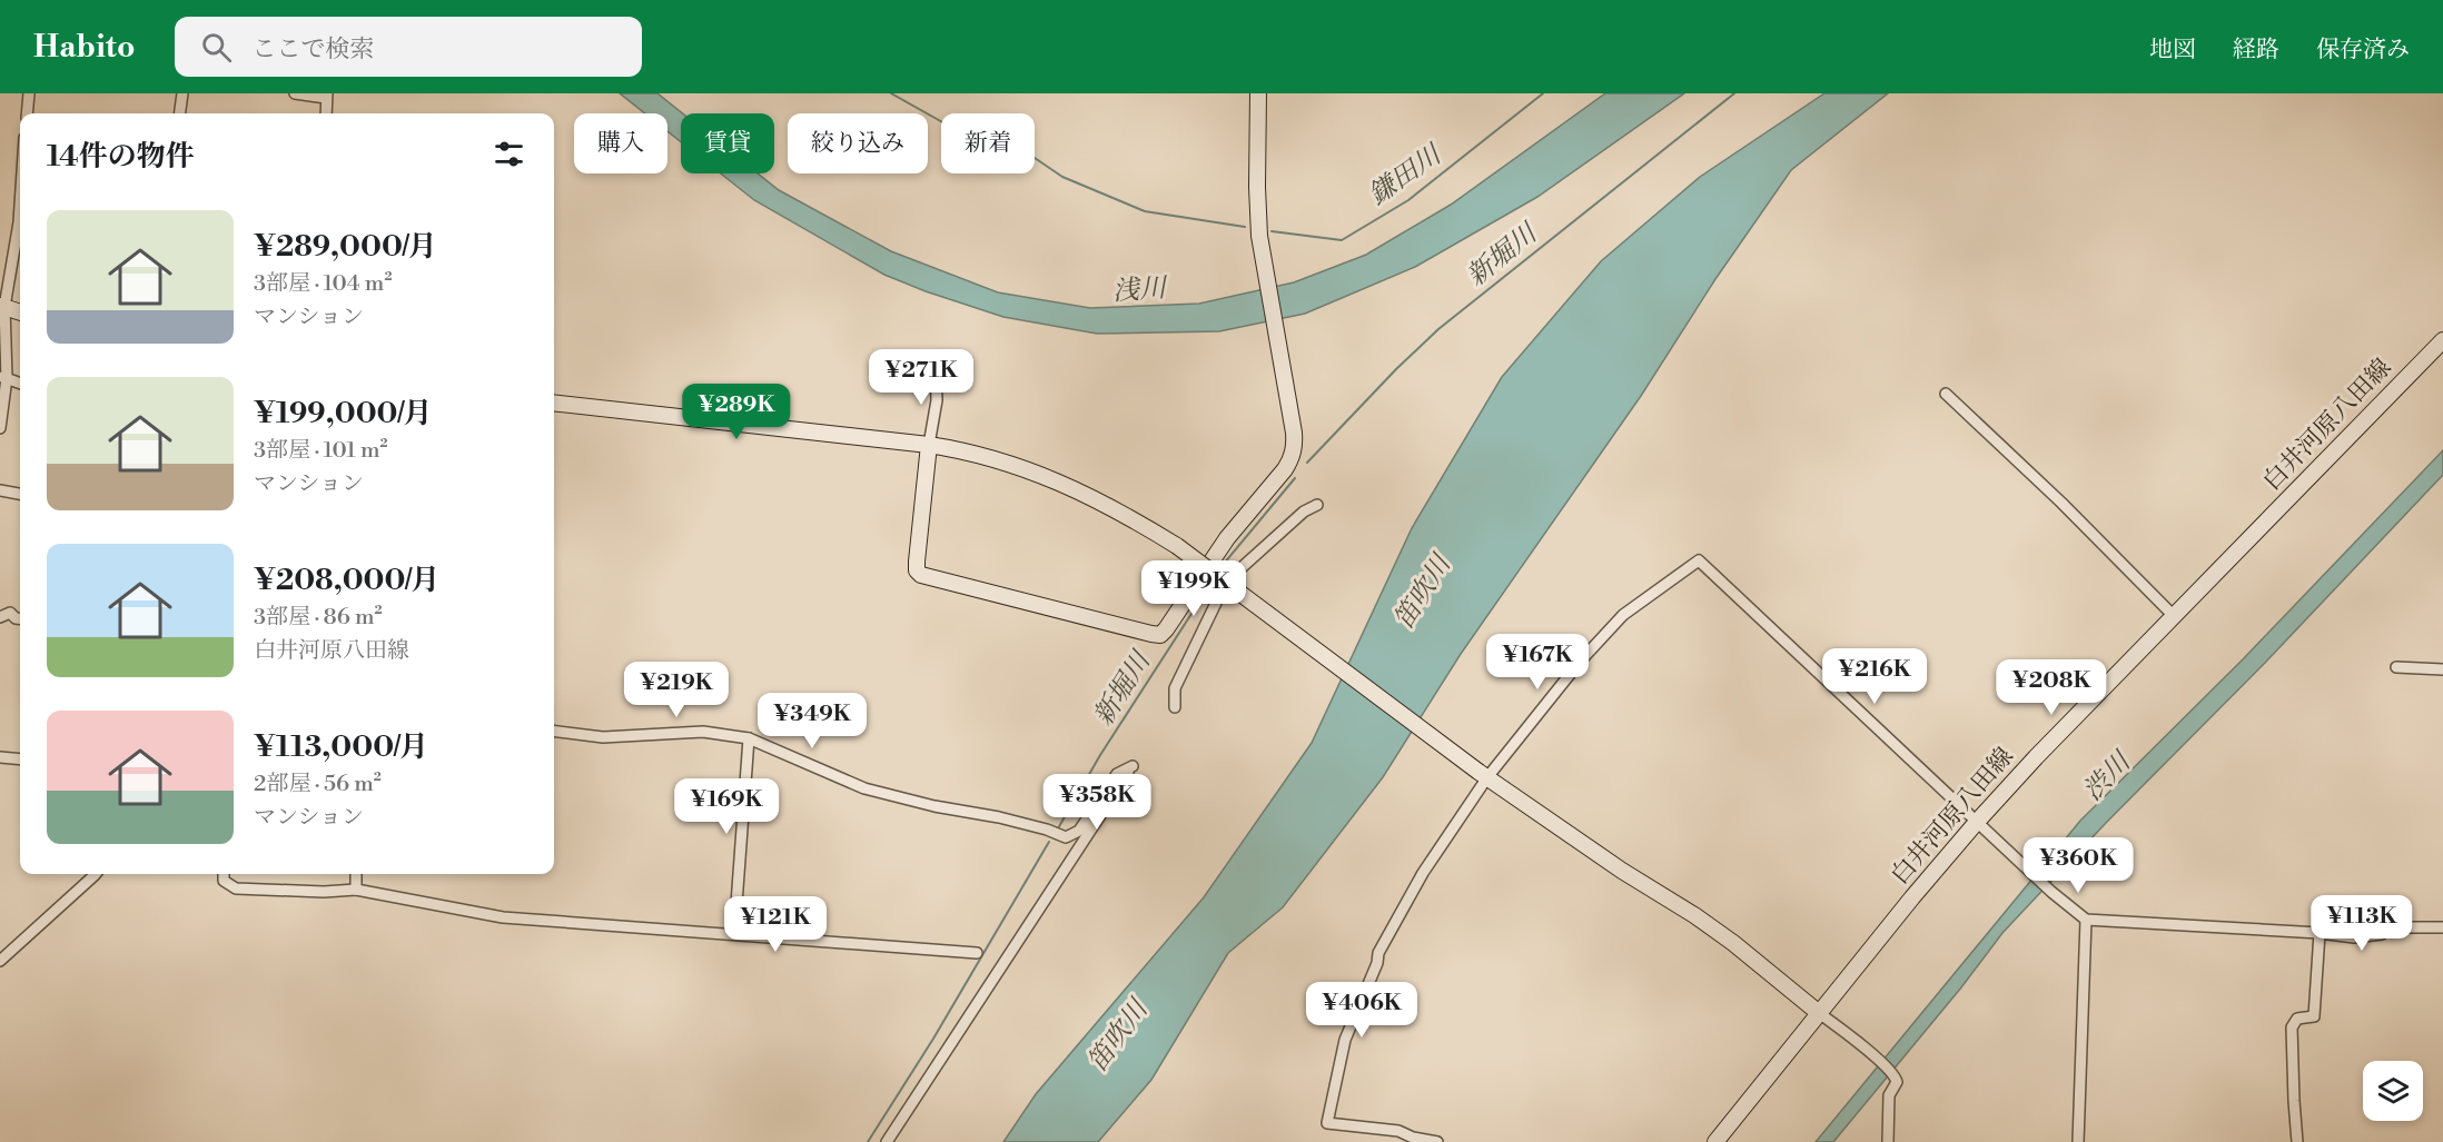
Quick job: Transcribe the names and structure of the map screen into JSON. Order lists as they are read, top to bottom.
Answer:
{
  "streets": {
    "street": ["白井河原八田線"]
  },
  "water": [
    "鎌田川",
    "新堀川",
    "浅川",
    "笛吹川",
    "渋川"
  ],
  "page": {
    "header": "Habito",
    "search": "ここで検索",
    "nav": ["地図", "経路", "保存済み"],
    "chip": [
      "購入",
      "賃貸",
      "絞り込み",
      "新着"
    ],
    "heading": "14件の物件",
    "list": [
      {
        "name": "¥289,000/月",
        "note": "3部屋 · 104 m² · マンション"
      },
      {
        "name": "¥199,000/月",
        "note": "3部屋 · 101 m² · マンション"
      },
      {
        "name": "¥208,000/月",
        "note": "3部屋 · 86 m² · 白井河原八田線"
      },
      {
        "name": "¥113,000/月",
        "note": "2部屋 · 56 m² · マンション"
      }
    ],
    "price": [
      "¥271K",
      "¥289K",
      "¥199K",
      "¥167K",
      "¥216K",
      "¥208K",
      "¥219K",
      "¥349K",
      "¥358K",
      "¥169K",
      "¥360K",
      "¥113K",
      "¥121K",
      "¥406K"
    ]
  }
}
